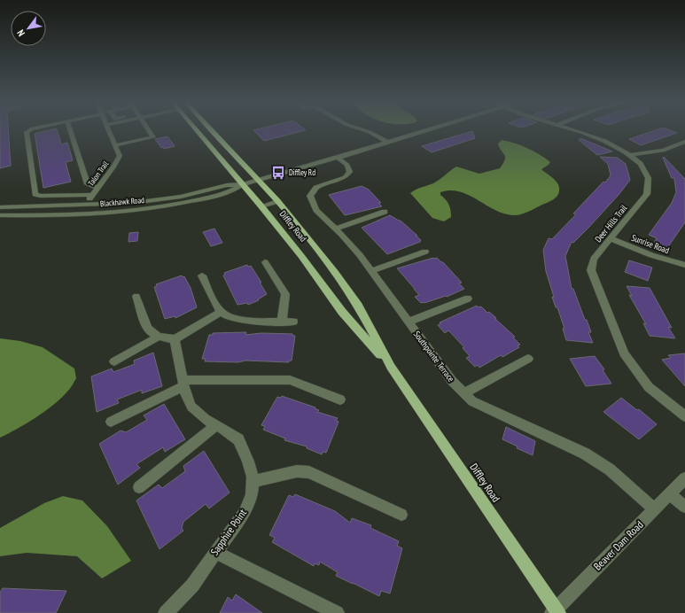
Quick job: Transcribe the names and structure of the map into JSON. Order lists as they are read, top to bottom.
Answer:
{
  "streets": {
    "main road": ["Diffley Road"],
    "street": [
      "Talon Trail",
      "Blackhawk Road",
      "Deer Hills Trail",
      "Sunrise Road",
      "Southpointe Terrace",
      "Sapphire Point",
      "Beaver Dam Road"
    ]
  },
  "crossings": [
    ["Talon Trail", "Blackhawk Road"],
    ["Blackhawk Road", "Diffley Road"],
    ["Blackhawk Road", "Southpointe Terrace"],
    ["Deer Hills Trail", "Sunrise Road"],
    ["Diffley Road", "Beaver Dam Road"],
    ["Southpointe Terrace", "Beaver Dam Road"]
  ],
  "places": {
    "bus stop": ["Diffley Rd"]
  },
  "north": "bottom left"
}
